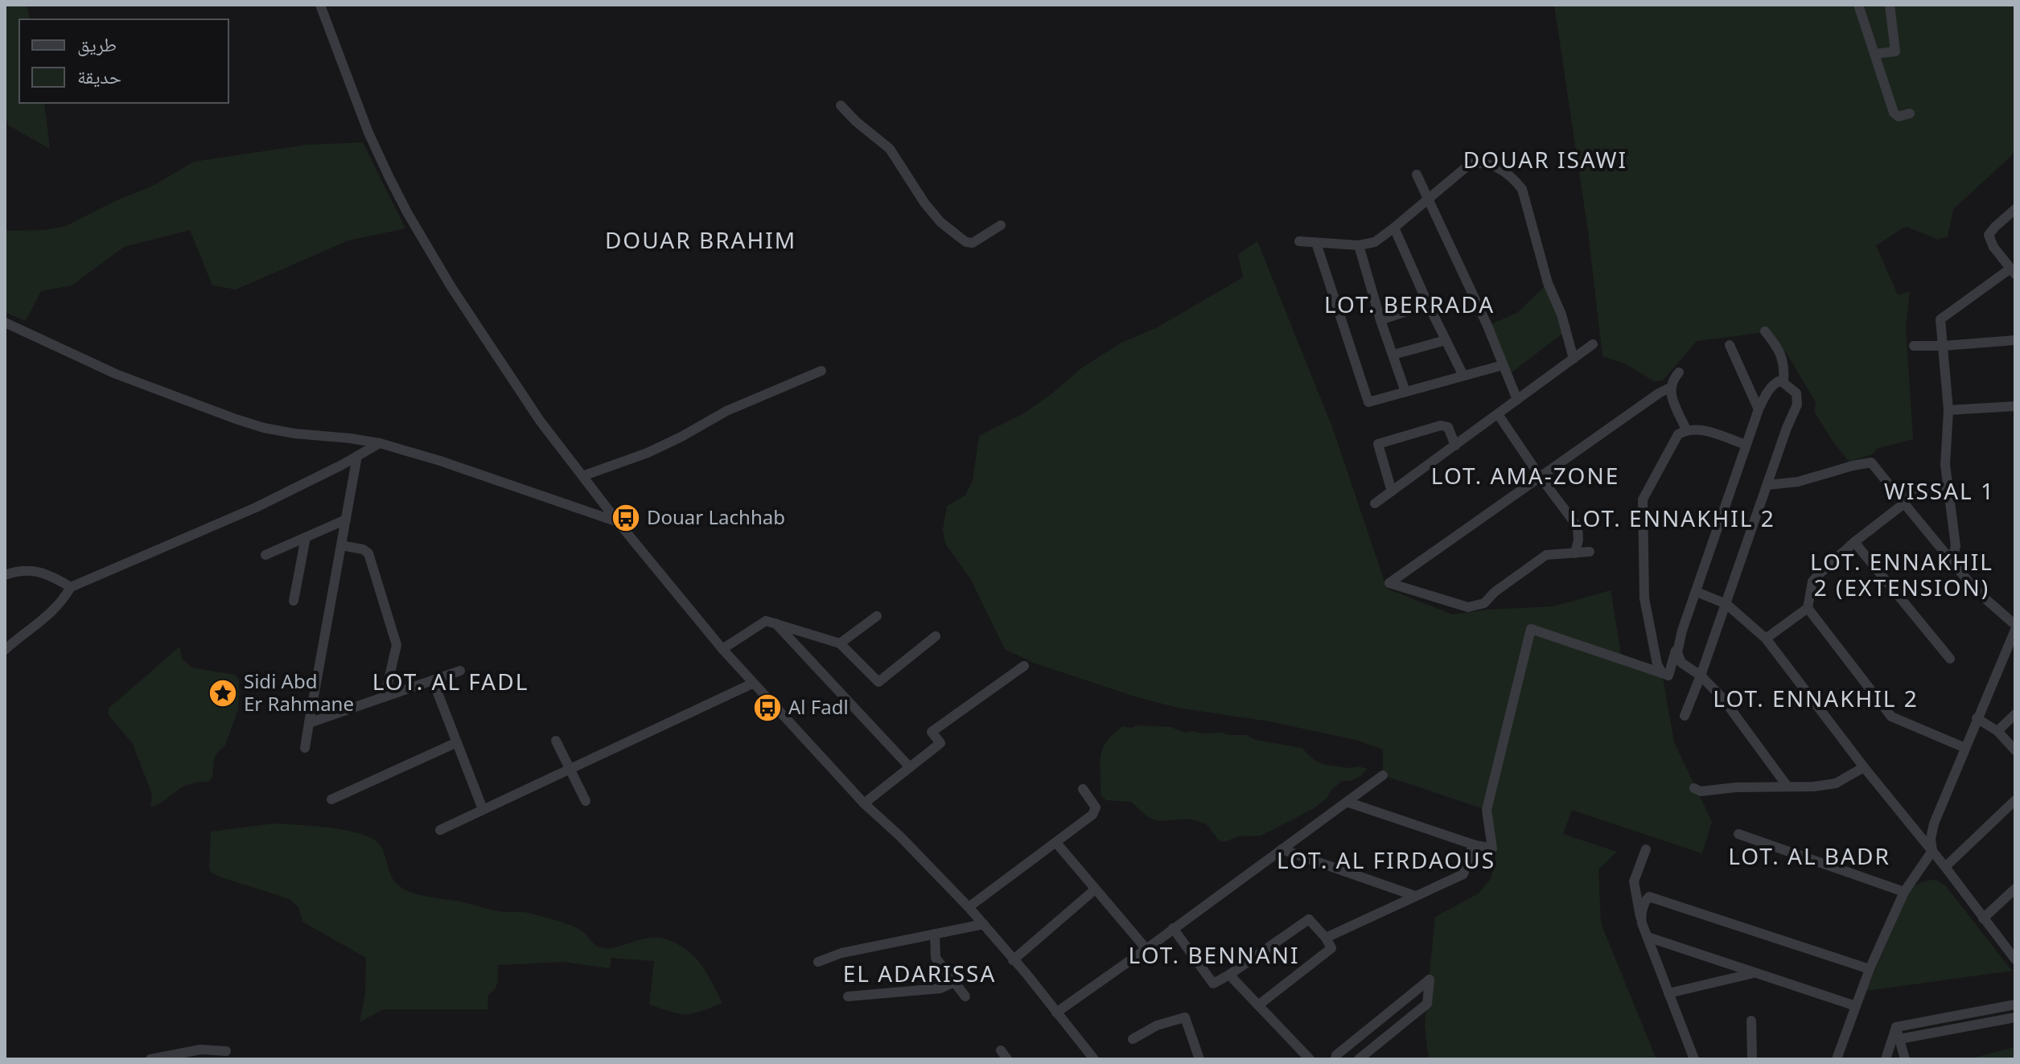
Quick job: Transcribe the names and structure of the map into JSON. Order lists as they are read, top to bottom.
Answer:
{
  "districts": [
    "DOUAR ISAWI",
    "DOUAR BRAHIM",
    "LOT. BERRADA",
    "LOT. AMA-ZONE",
    "WISSAL 1",
    "LOT. ENNAKHIL 2",
    "LOT. ENNAKHIL 2 (EXTENSION)",
    "LOT. AL FADL",
    "LOT. ENNAKHIL 2",
    "LOT. AL BADR",
    "LOT. AL FIRDAOUS",
    "LOT. BENNANI",
    "EL ADARISSA"
  ],
  "places": {
    "bus stop": ["Douar Lachhab", "Al Fadl"],
    "place": ["Sidi Abd Er Rahmane"]
  },
  "legend": ["طريق", "حديقة"]
}
